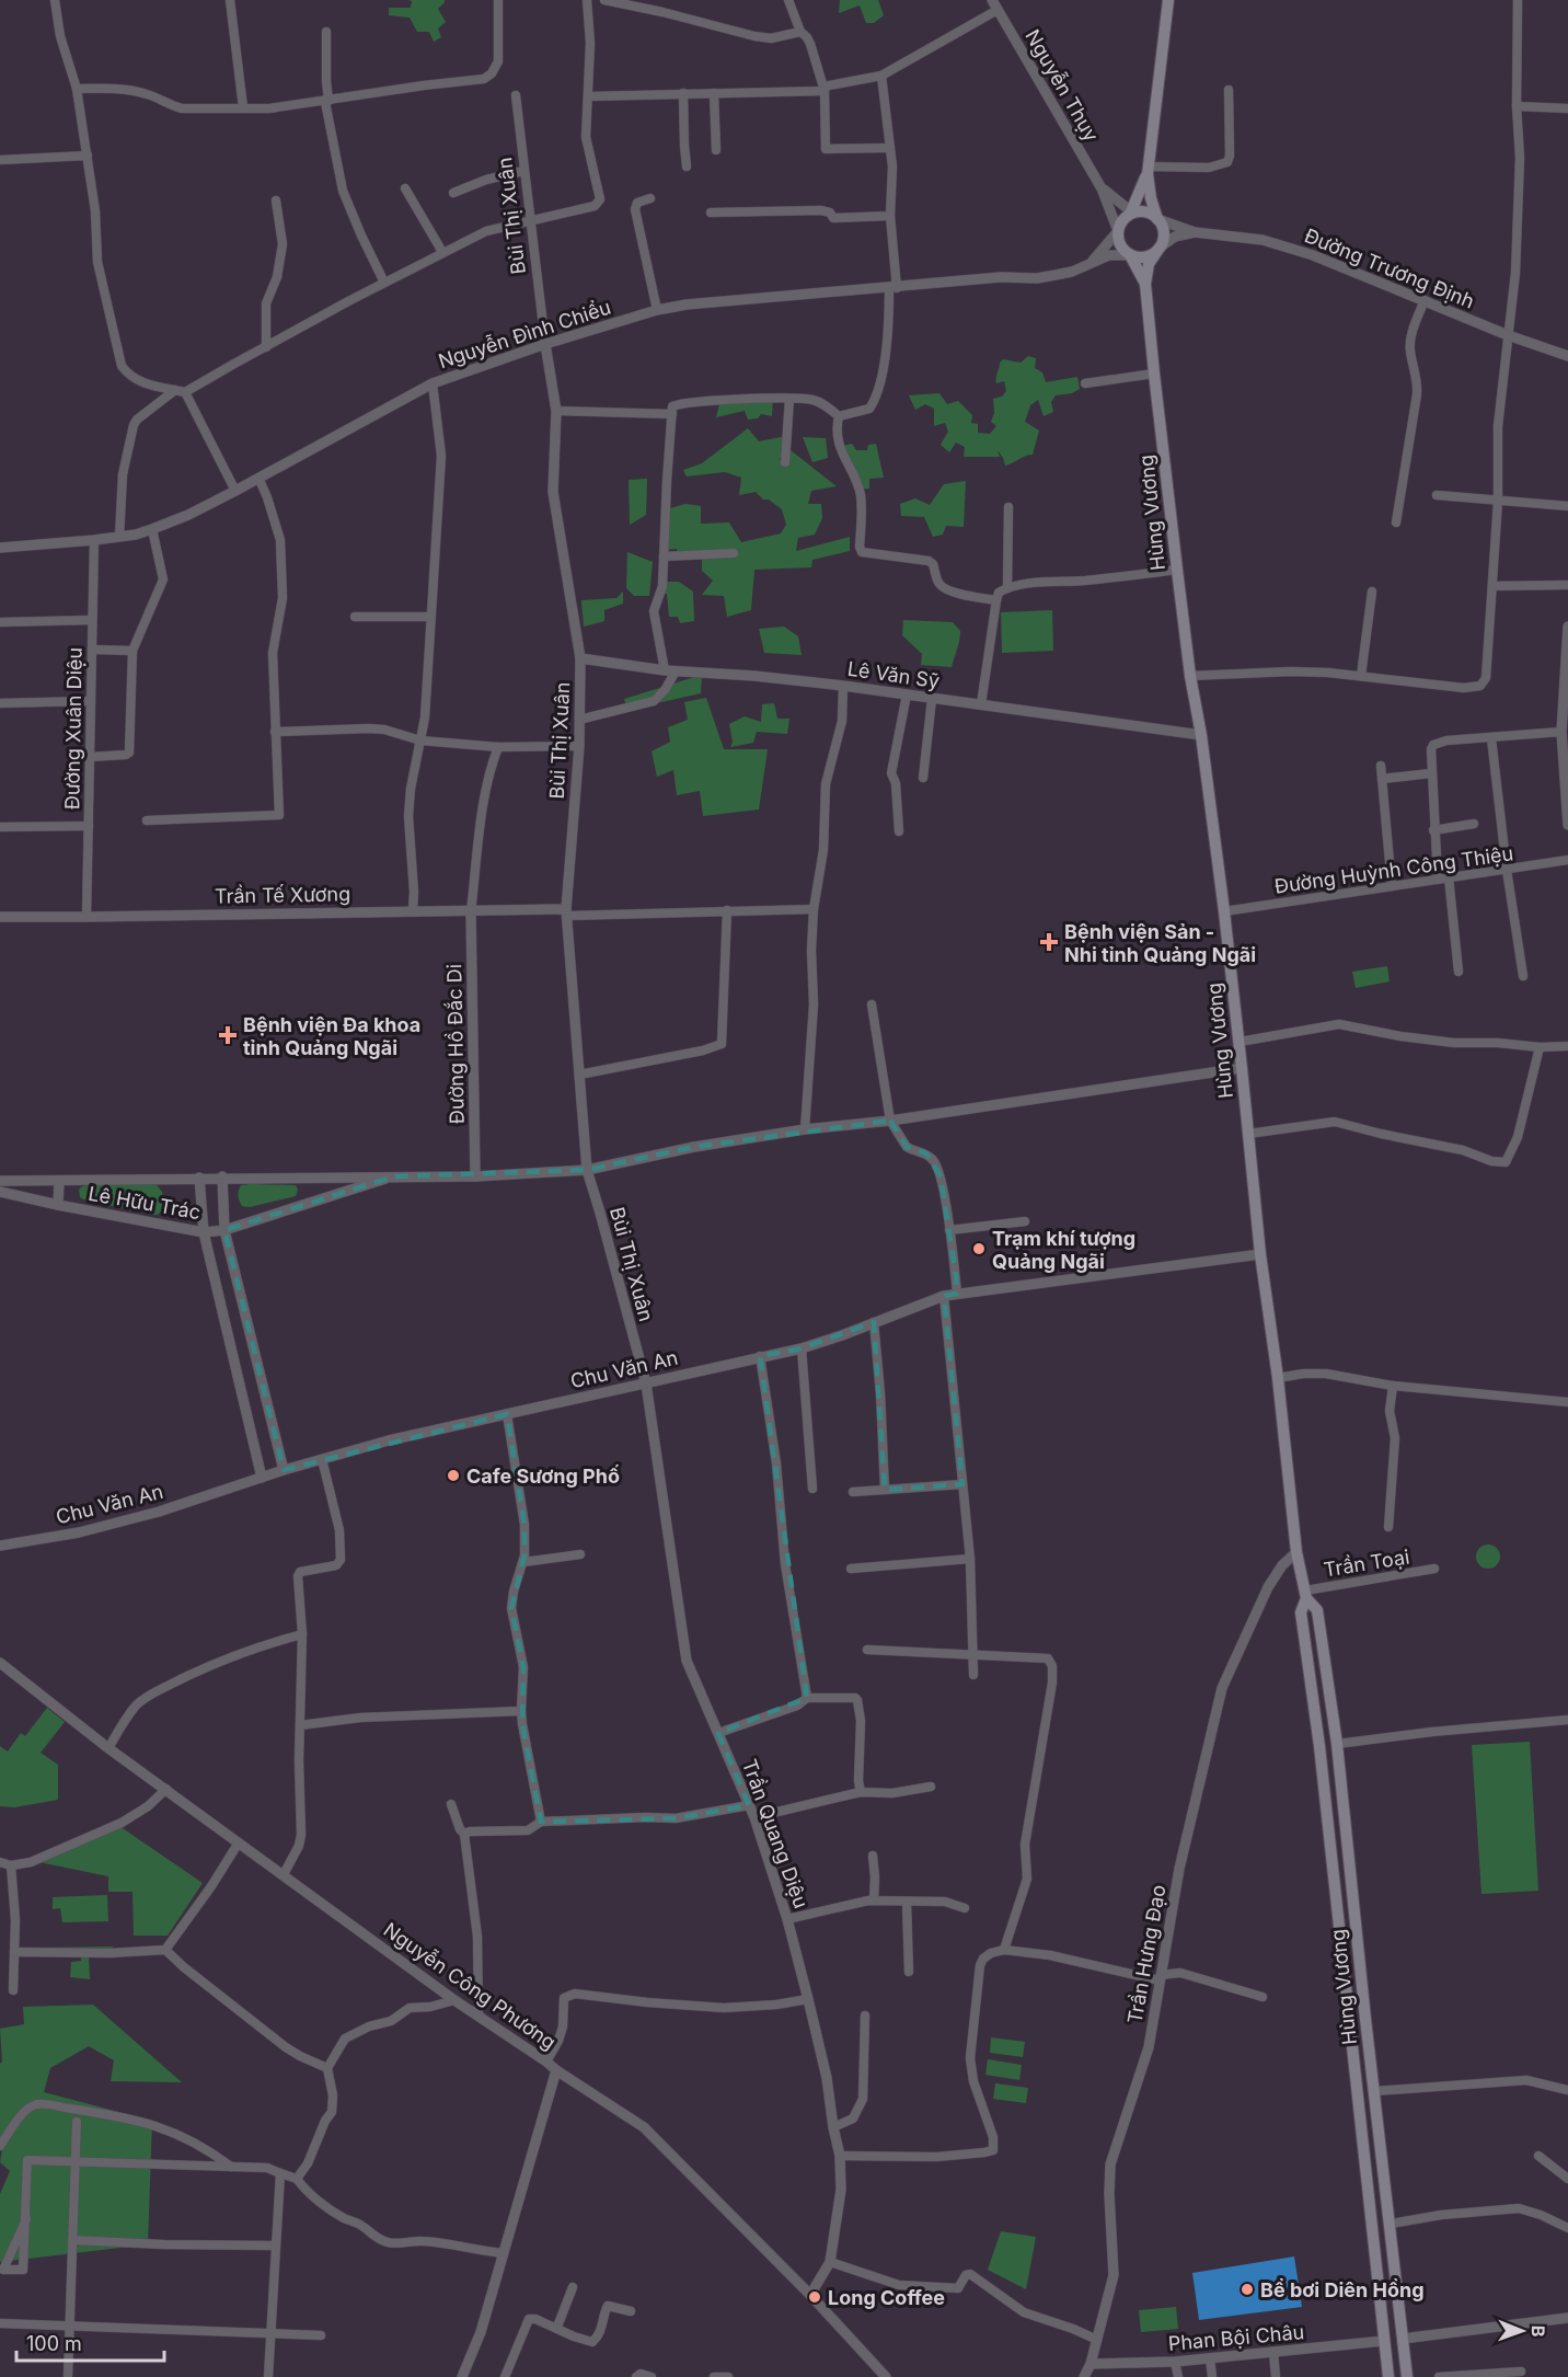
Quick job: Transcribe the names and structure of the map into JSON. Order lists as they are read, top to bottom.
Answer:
{
  "streets": {
    "main road": ["Hùng Vương"],
    "street": [
      "Nguyễn Thụy",
      "Bùi Thị Xuân",
      "Đường Trương Định",
      "Nguyễn Đình Chiểu",
      "Lê Văn Sỹ",
      "Đường Xuân Diệu",
      "Đường Huỳnh Công Thiệu",
      "Trần Tế Xương",
      "Đường Hồ Đắc Di",
      "Lê Hữu Trác",
      "Chu Văn An",
      "Trần Toại",
      "Trần Quang Diệu",
      "Trần Hưng Đạo",
      "Nguyễn Công Phương",
      "Phan Bội Châu"
    ]
  },
  "crossings": [
    ["Bùi Thị Xuân", "Nguyễn Đình Chiểu"],
    ["Bùi Thị Xuân", "Lê Văn Sỹ"],
    ["Bùi Thị Xuân", "Trần Tế Xương"],
    ["Bùi Thị Xuân", "Lê Hữu Trác"],
    ["Bùi Thị Xuân", "Chu Văn An"],
    ["Bùi Thị Xuân", "Trần Quang Diệu"],
    ["Đường Trương Định", "Nguyễn Đình Chiểu"],
    ["Nguyễn Đình Chiểu", "Đường Xuân Diệu"],
    ["Hùng Vương", "Lê Văn Sỹ"],
    ["Hùng Vương", "Đường Huỳnh Công Thiệu"],
    ["Hùng Vương", "Lê Hữu Trác"],
    ["Hùng Vương", "Chu Văn An"],
    ["Hùng Vương", "Trần Toại"],
    ["Hùng Vương", "Trần Hưng Đạo"],
    ["Hùng Vương", "Phan Bội Châu"],
    ["Đường Xuân Diệu", "Trần Tế Xương"],
    ["Trần Tế Xương", "Đường Hồ Đắc Di"],
    ["Đường Hồ Đắc Di", "Lê Hữu Trác"],
    ["Chu Văn An", "Trần Quang Diệu"],
    ["Trần Quang Diệu", "Nguyễn Công Phương"],
    ["Trần Hưng Đạo", "Phan Bội Châu"]
  ],
  "places": {
    "health": ["Bệnh viện Sản - Nhi tỉnh Quảng Ngãi", "Bệnh viện Đa khoa tỉnh Quảng Ngãi"],
    "other": [
      "Trạm khí tượng Quảng Ngãi",
      "Cafe Sương Phố",
      "Bể bơi Diên Hồng",
      "Long Coffee"
    ]
  },
  "scale_bar": "100 m",
  "north": "right"
}
